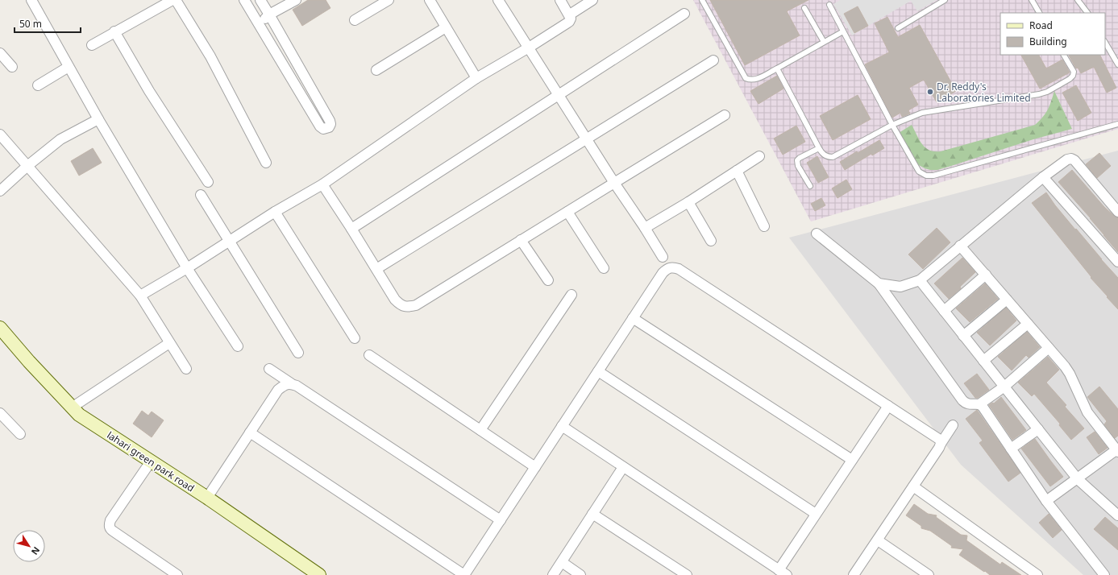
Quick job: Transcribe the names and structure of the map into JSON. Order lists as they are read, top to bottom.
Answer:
{
  "streets": {
    "street": ["lahari green park road"]
  },
  "places": ["Dr. Reddy's Laboratories Limited"],
  "legend": ["Road", "Building"],
  "scale_bar": "50 m",
  "north": "bottom right"
}
